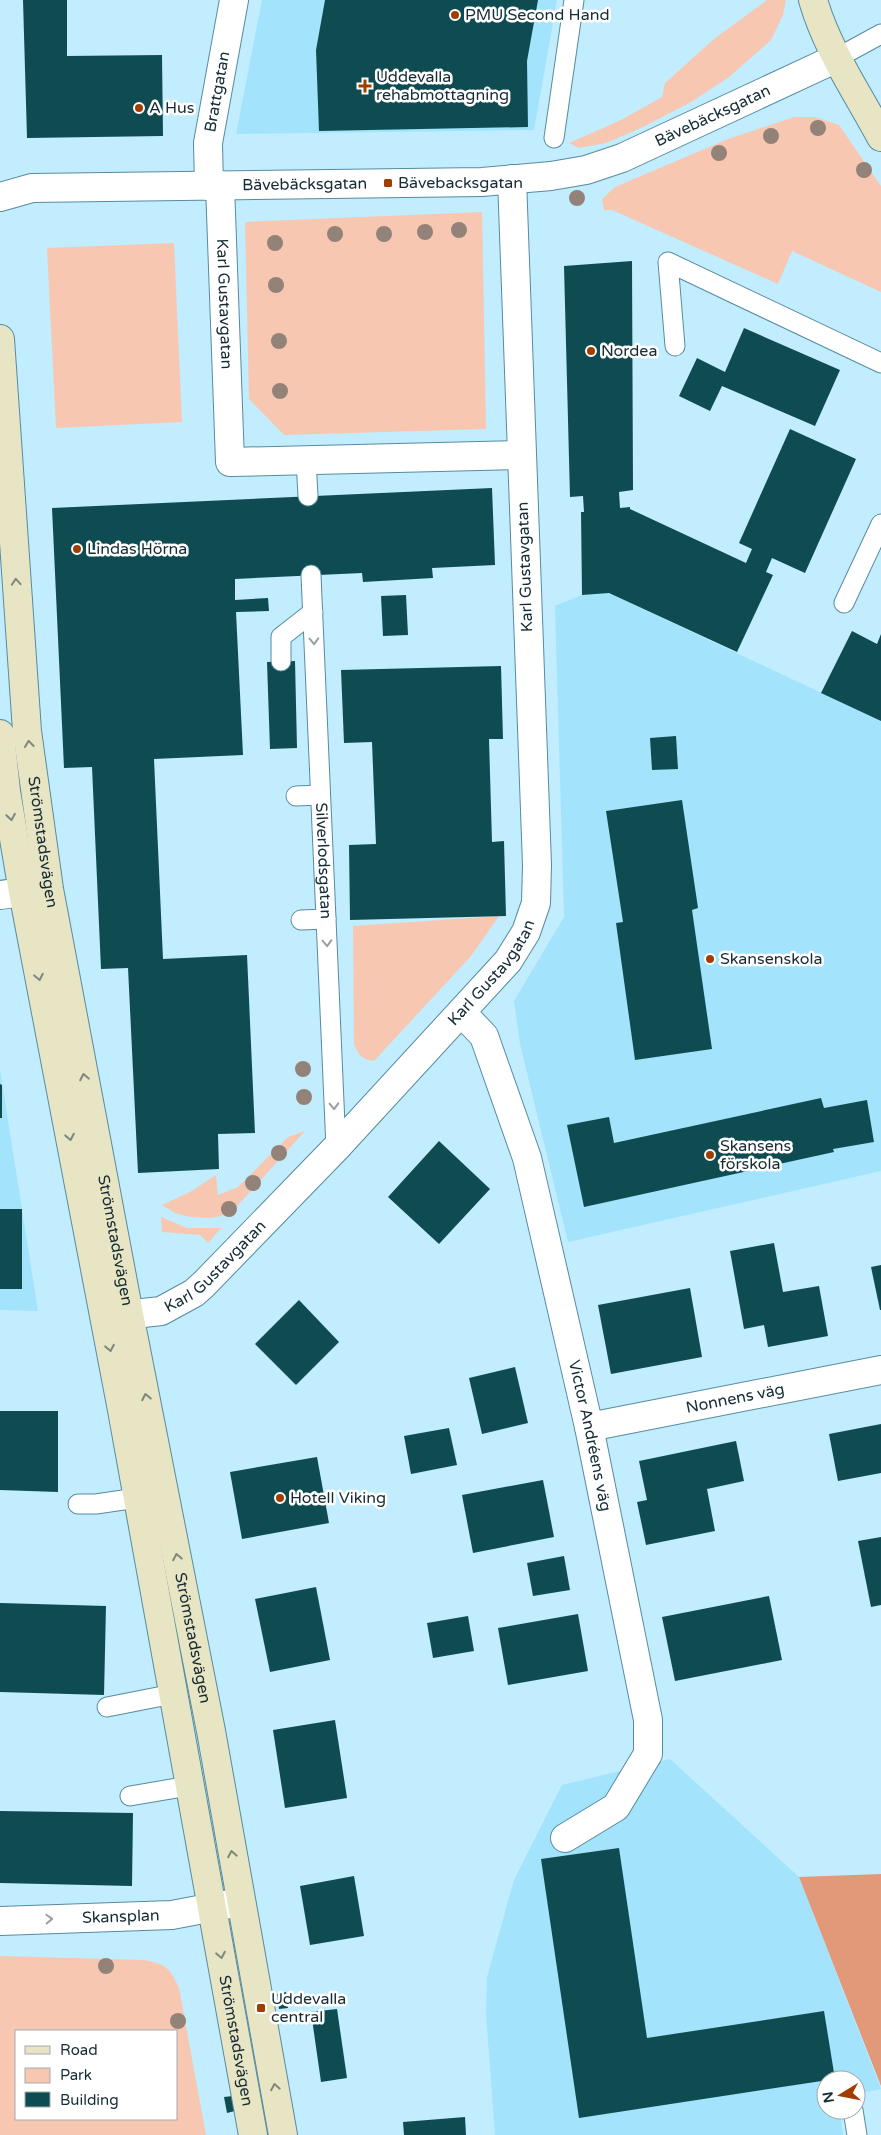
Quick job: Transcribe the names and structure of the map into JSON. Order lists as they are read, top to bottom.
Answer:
{
  "streets": {
    "main road": ["Strömstadsvägen"],
    "street": [
      "Brattgatan",
      "Bävebäcksgatan",
      "Karl Gustavgatan",
      "Nonnens väg",
      "Victor Andréens väg",
      "Skansplan"
    ],
    "lane": ["Silverlodsgatan"]
  },
  "crossings": [
    ["Brattgatan", "Bävebäcksgatan"],
    ["Brattgatan", "Karl Gustavgatan"],
    ["Bävebäcksgatan", "Karl Gustavgatan"],
    ["Karl Gustavgatan", "Strömstadsvägen"],
    ["Karl Gustavgatan", "Silverlodsgatan"],
    ["Karl Gustavgatan", "Victor Andréens väg"],
    ["Strömstadsvägen", "Skansplan"],
    ["Nonnens väg", "Victor Andréens väg"]
  ],
  "one_way": ["Silverlodsgatan", "Skansplan"],
  "places": {
    "other": [
      "PMU Second Hand",
      "A Hus",
      "Nordea",
      "Lindas Hörna",
      "Skansenskola",
      "Skansens förskola",
      "Hotell Viking"
    ],
    "health": ["Uddevalla rehabmottagning"],
    "transit": ["Bävebacksgatan", "Uddevalla central"]
  },
  "legend": ["Road", "Park", "Building"],
  "north": "left"
}
